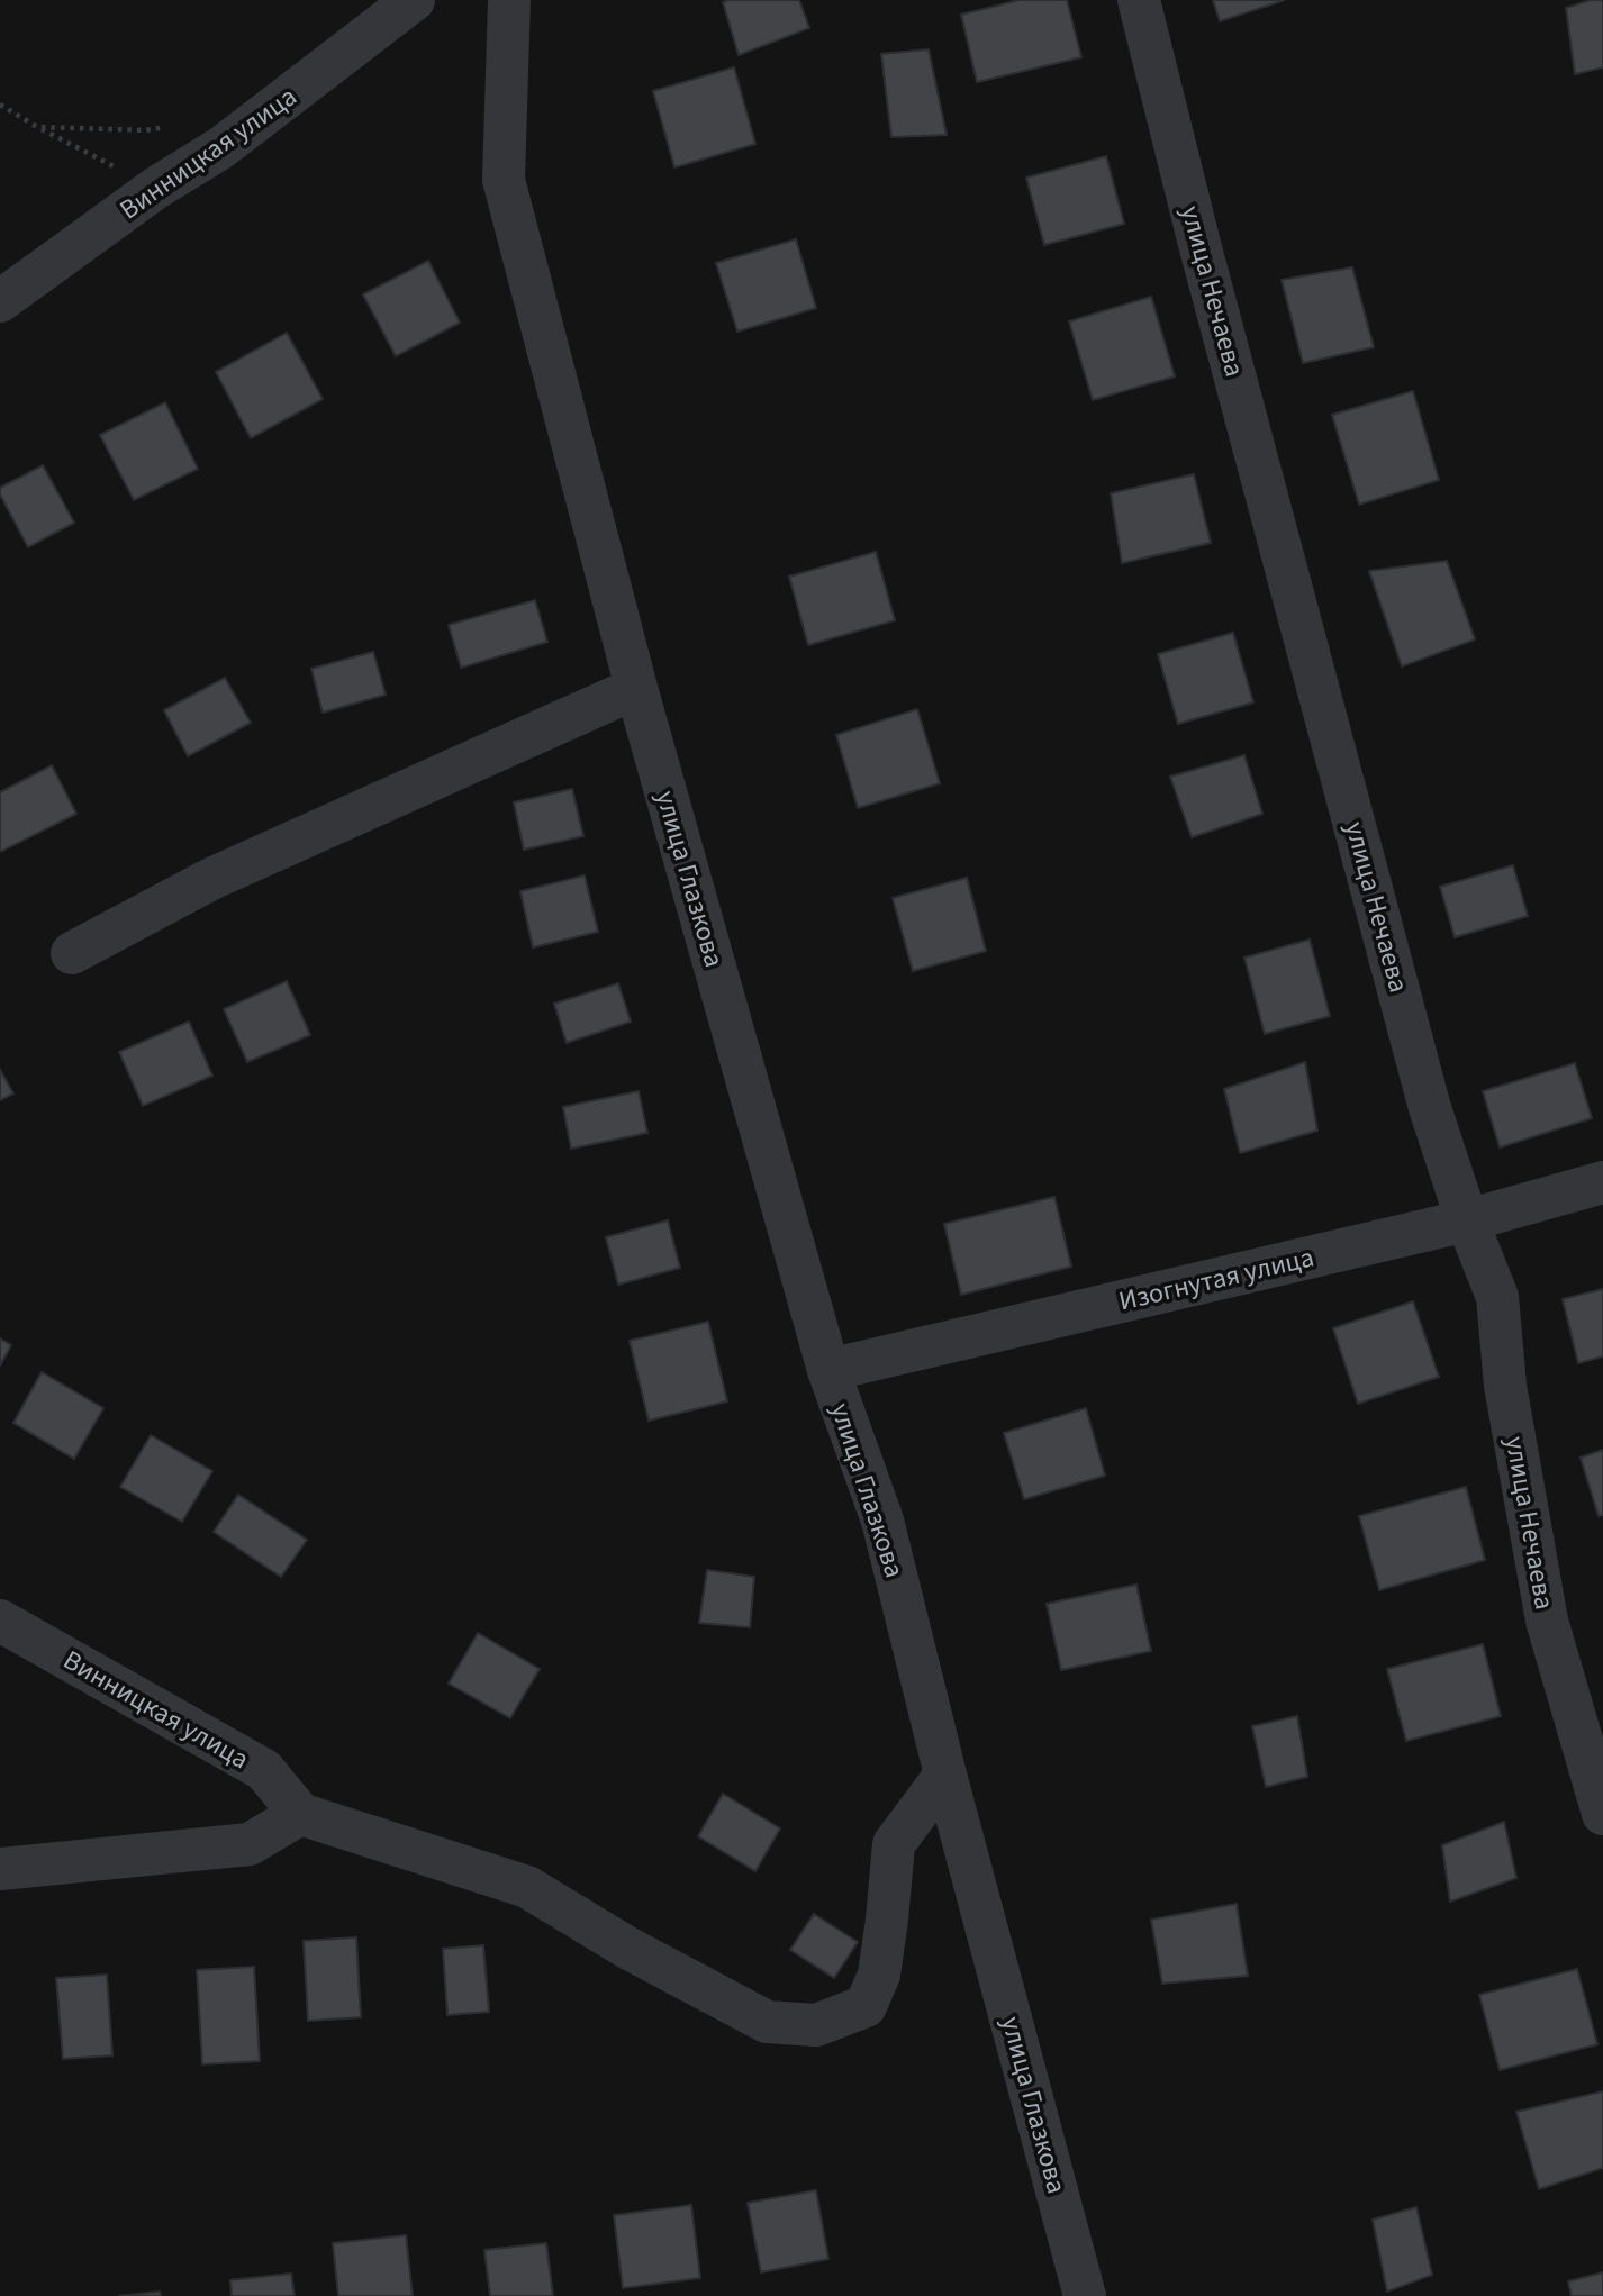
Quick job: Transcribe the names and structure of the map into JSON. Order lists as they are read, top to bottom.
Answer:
{
  "streets": {
    "street": [
      "Винницкая улица",
      "улица Нечаева",
      "улица Глазкова",
      "Изогнутая улица"
    ]
  },
  "crossings": [
    ["улица Нечаева", "Изогнутая улица"],
    ["улица Глазкова", "Изогнутая улица"]
  ]
}
